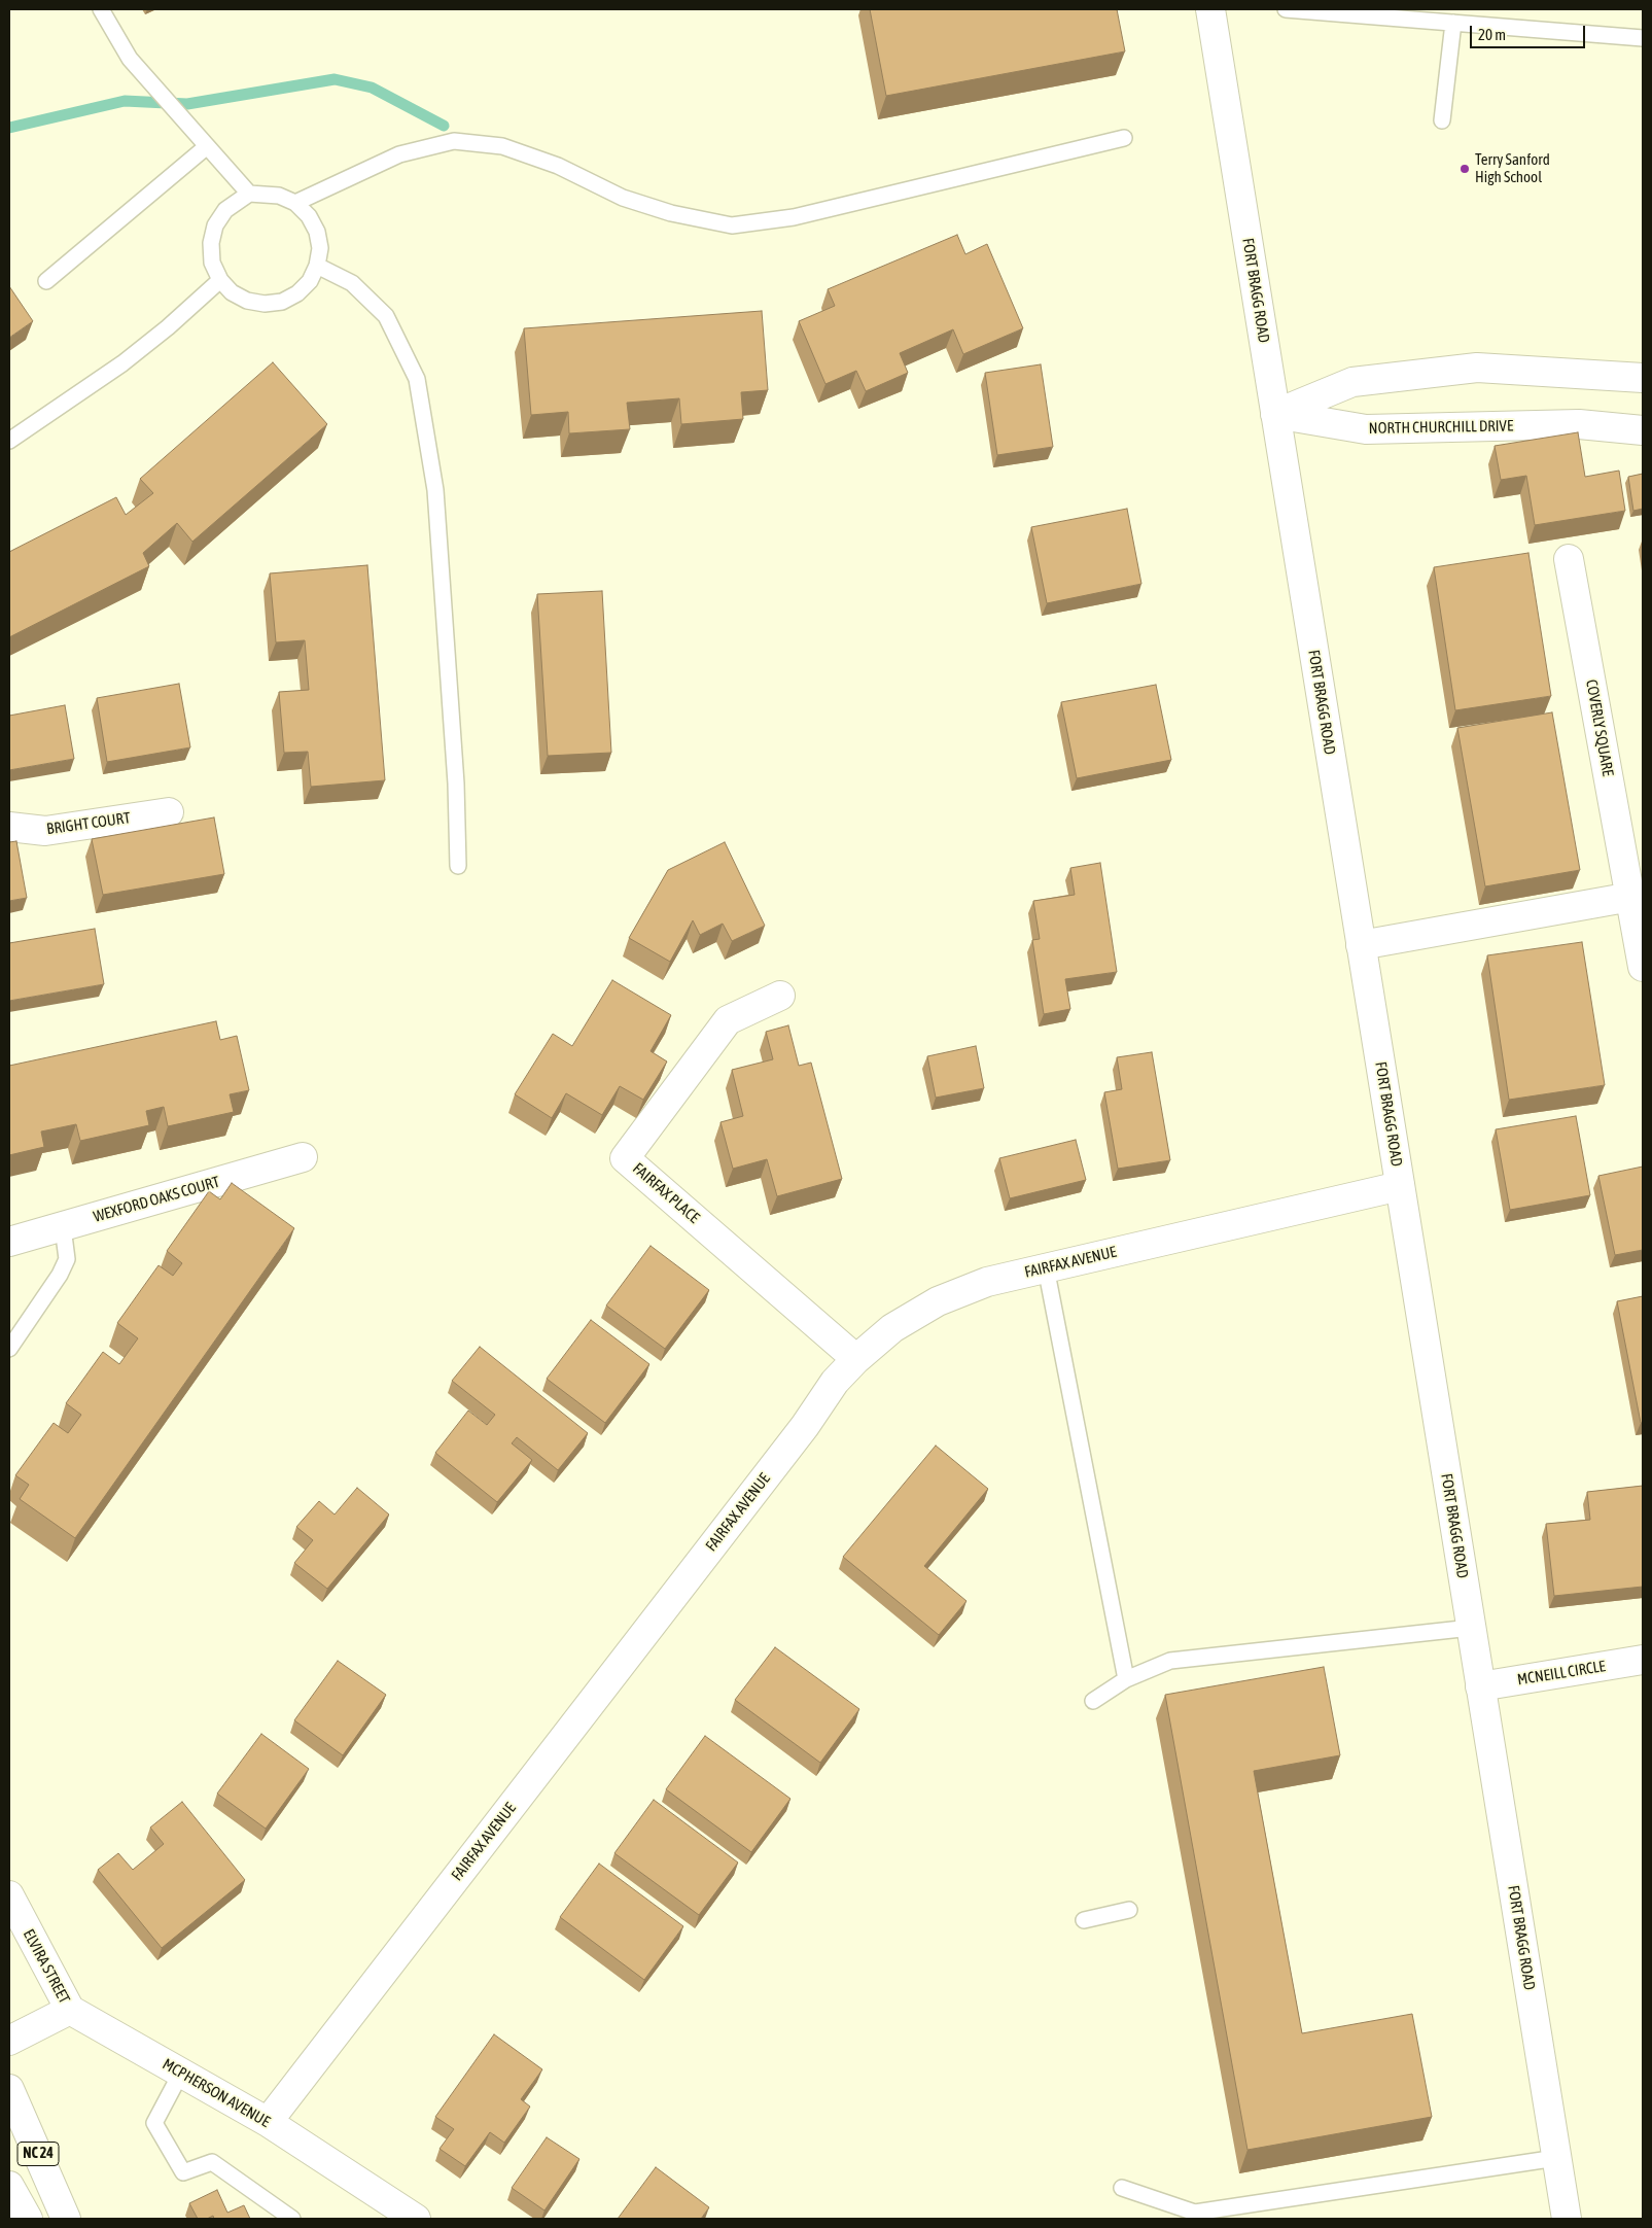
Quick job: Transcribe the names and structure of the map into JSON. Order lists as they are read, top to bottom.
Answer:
{
  "streets": {
    "street": [
      "FORT BRAGG ROAD",
      "NORTH CHURCHILL DRIVE",
      "COVERLY SQUARE",
      "BRIGHT COURT",
      "FAIRFAX PLACE",
      "WEXFORD OAKS COURT",
      "FAIRFAX AVENUE",
      "MCNEILL CIRCLE",
      "ELVIRA STREET",
      "MCPHERSON AVENUE",
      "NC 24"
    ]
  },
  "crossings": [
    ["FORT BRAGG ROAD", "NORTH CHURCHILL DRIVE"],
    ["FORT BRAGG ROAD", "FAIRFAX AVENUE"],
    ["FORT BRAGG ROAD", "MCNEILL CIRCLE"],
    ["FAIRFAX PLACE", "FAIRFAX AVENUE"],
    ["FAIRFAX AVENUE", "MCPHERSON AVENUE"],
    ["ELVIRA STREET", "MCPHERSON AVENUE"]
  ],
  "places": ["Terry Sanford High School"],
  "scale_bar": "20 m"
}
